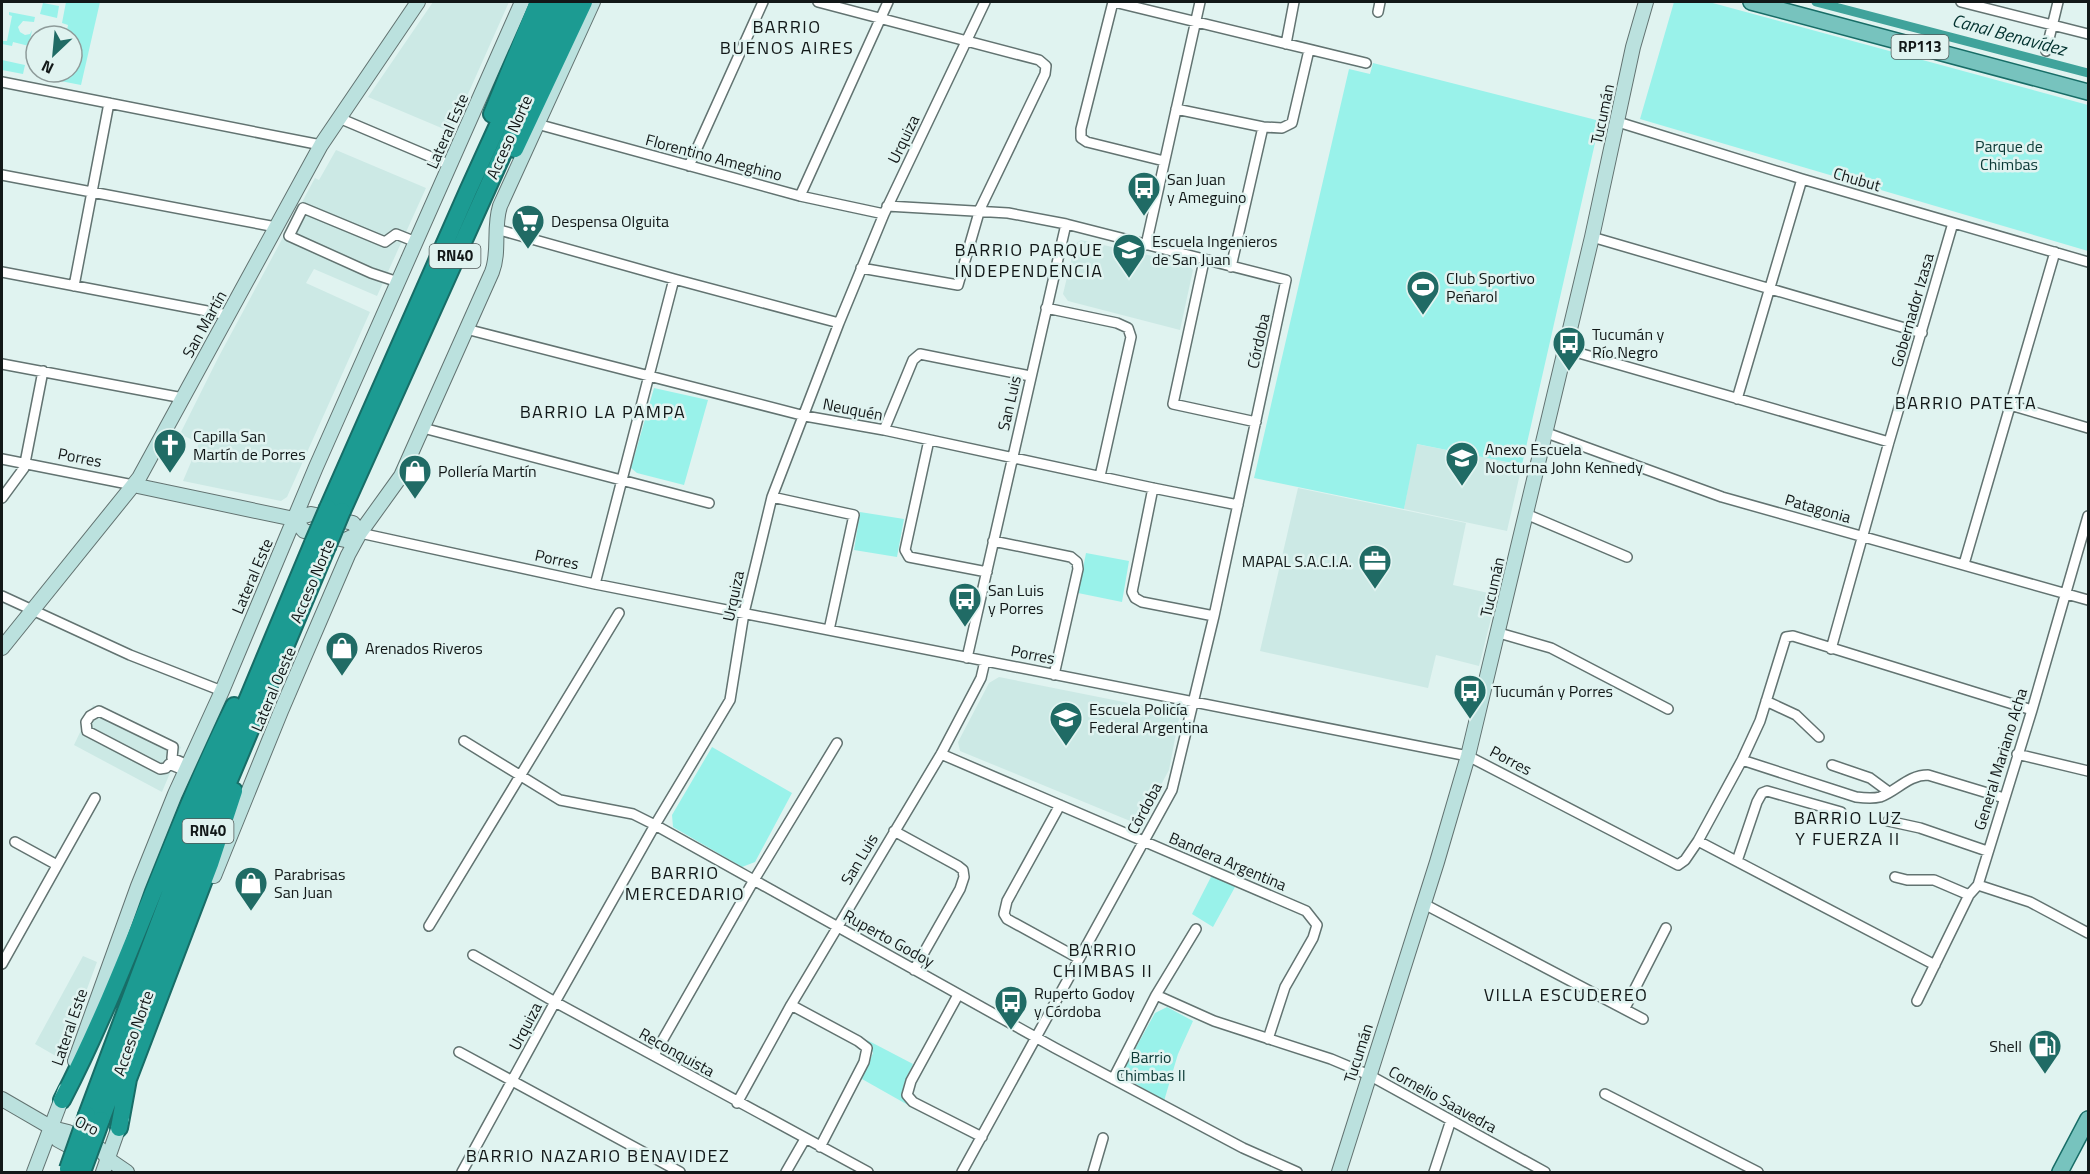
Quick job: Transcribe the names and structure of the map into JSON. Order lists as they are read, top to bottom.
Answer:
{
  "streets": {
    "highway": ["Acceso Norte", "RN40"],
    "main road": ["RP113"],
    "street": [
      "Tucumán",
      "Lateral Este",
      "Urquiza",
      "Florentino Ameghino",
      "Chubut",
      "Gobernador Izasa",
      "San Martín",
      "Córdoba",
      "San Luis",
      "Neuquén",
      "Porres",
      "Patagonia",
      "Lateral Oeste",
      "General Mariano Acha",
      "Bandera Argentina",
      "Ruperto Godoy",
      "Reconquista",
      "Cornelio Saavedra",
      "Oro"
    ]
  },
  "crossings": [
    ["Tucumán", "Chubut"],
    ["Tucumán", "Porres"],
    ["Tucumán", "Patagonia"],
    ["Tucumán", "Cornelio Saavedra"],
    ["Lateral Este", "Porres"],
    ["Lateral Este", "Oro"],
    ["Urquiza", "Florentino Ameghino"],
    ["Urquiza", "Neuquén"],
    ["Urquiza", "Porres"],
    ["Urquiza", "Ruperto Godoy"],
    ["Urquiza", "Reconquista"],
    ["Florentino Ameghino", "Córdoba"],
    ["Florentino Ameghino", "San Luis"],
    ["Florentino Ameghino", "Lateral Oeste"],
    ["Chubut", "Gobernador Izasa"],
    ["Gobernador Izasa", "Patagonia"],
    ["San Martín", "Porres"],
    ["Córdoba", "Neuquén"],
    ["Córdoba", "Porres"],
    ["Córdoba", "Bandera Argentina"],
    ["Córdoba", "Ruperto Godoy"],
    ["San Luis", "Neuquén"],
    ["San Luis", "Porres"],
    ["San Luis", "Bandera Argentina"],
    ["San Luis", "Ruperto Godoy"],
    ["San Luis", "Reconquista"],
    ["Neuquén", "Lateral Oeste"],
    ["Porres", "Lateral Oeste"],
    ["Patagonia", "General Mariano Acha"],
    ["Lateral Oeste", "Oro"],
    ["Bandera Argentina", "Cornelio Saavedra"]
  ],
  "districts": [
    "BARRIO BUENOS AIRES",
    "BARRIO PARQUE INDEPENDENCIA",
    "BARRIO PATETA",
    "BARRIO LA PAMPA",
    "BARRIO LUZ Y FUERZA II",
    "BARRIO MERCEDARIO",
    "BARRIO CHIMBAS II",
    "VILLA ESCUDEREO",
    "BARRIO NAZARIO BENAVIDEZ"
  ],
  "water": ["Canal Benavídez"],
  "parks": ["Parque de Chimbas", "Barrio Chimbas II"],
  "places": {
    "bus stop": [
      "San Juan y Ameguino",
      "Tucumán y Río Negro",
      "San Luis y Porres",
      "Tucumán y Porres",
      "Ruperto Godoy y Córdoba"
    ],
    "supermarket": ["Despensa Olguita"],
    "school or university": ["Escuela Ingenieros de San Juan", "Anexo Escuela Nocturna John Kennedy", "Escuela Policía Federal Argentina"],
    "sports": ["Club Sportivo Peñarol"],
    "church": ["Capilla San Martín de Porres"],
    "shop": ["Pollería Martín", "Arenados Riveros", "Parabrisas San Juan"],
    "office": ["MAPAL S.A.C.I.A."],
    "fuel station": ["Shell"]
  },
  "north": "bottom left"
}
